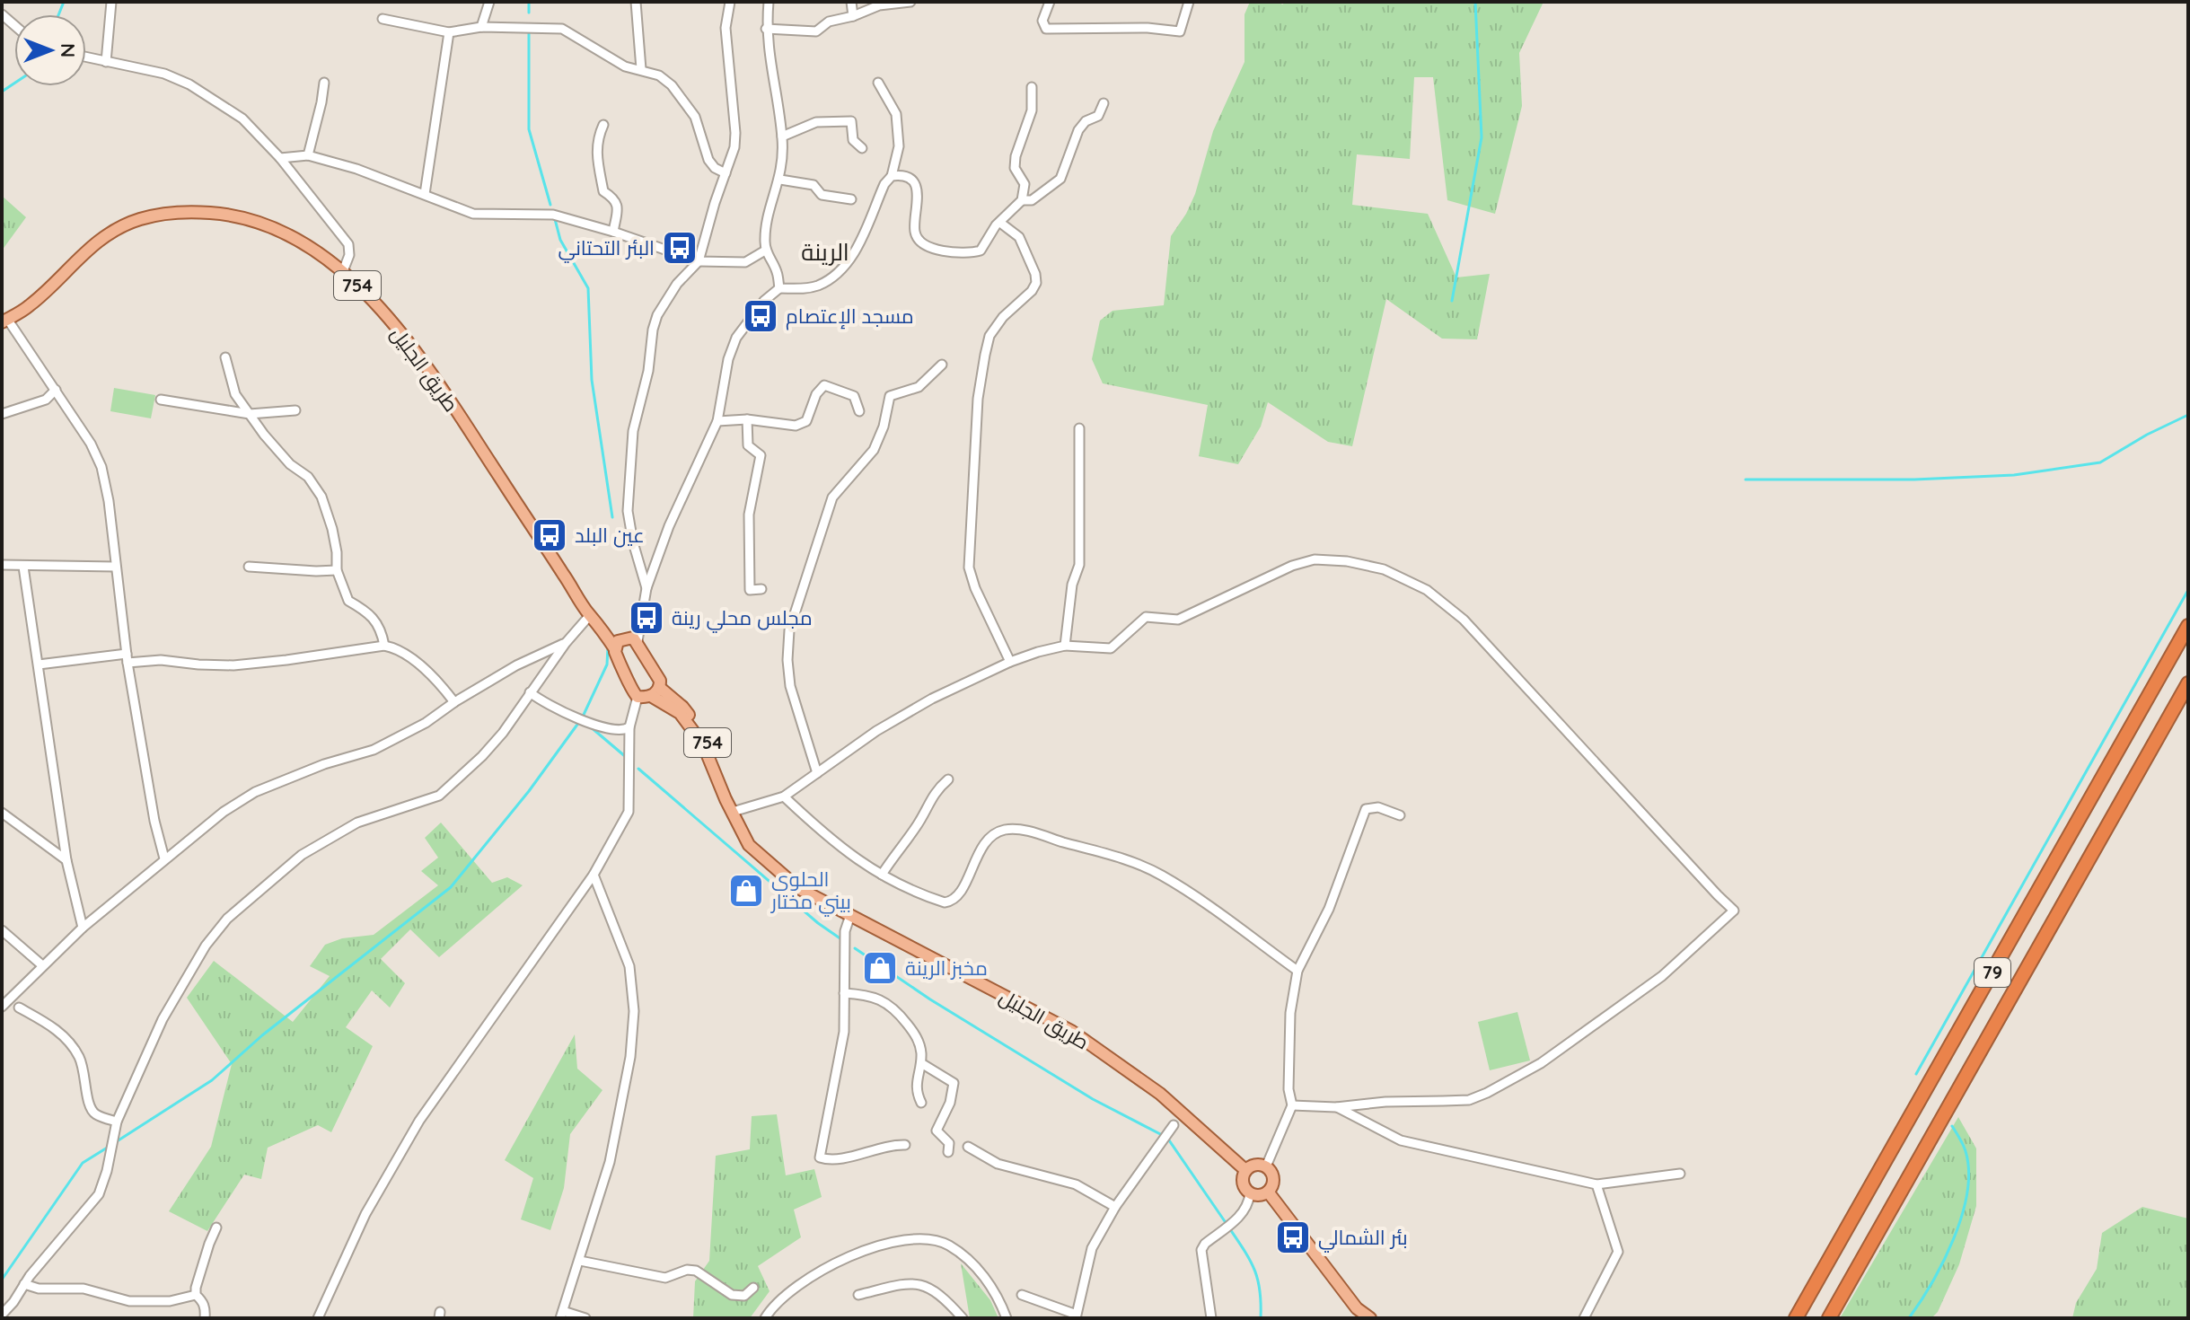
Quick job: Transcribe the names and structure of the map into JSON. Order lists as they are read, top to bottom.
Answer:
{
  "streets": {
    "highway": ["79"],
    "main road": ["754", "طريق الجليل"]
  },
  "districts": ["الرينة"],
  "places": {
    "bus stop": [
      "البئر التحتاني",
      "مسجد الإعتصام",
      "عين البلد",
      "مجلس محلي رينة",
      "بئر الشمالي"
    ],
    "shop": ["الحلوى بيني مختار", "مخبز الرينة"]
  },
  "north": "right"
}
